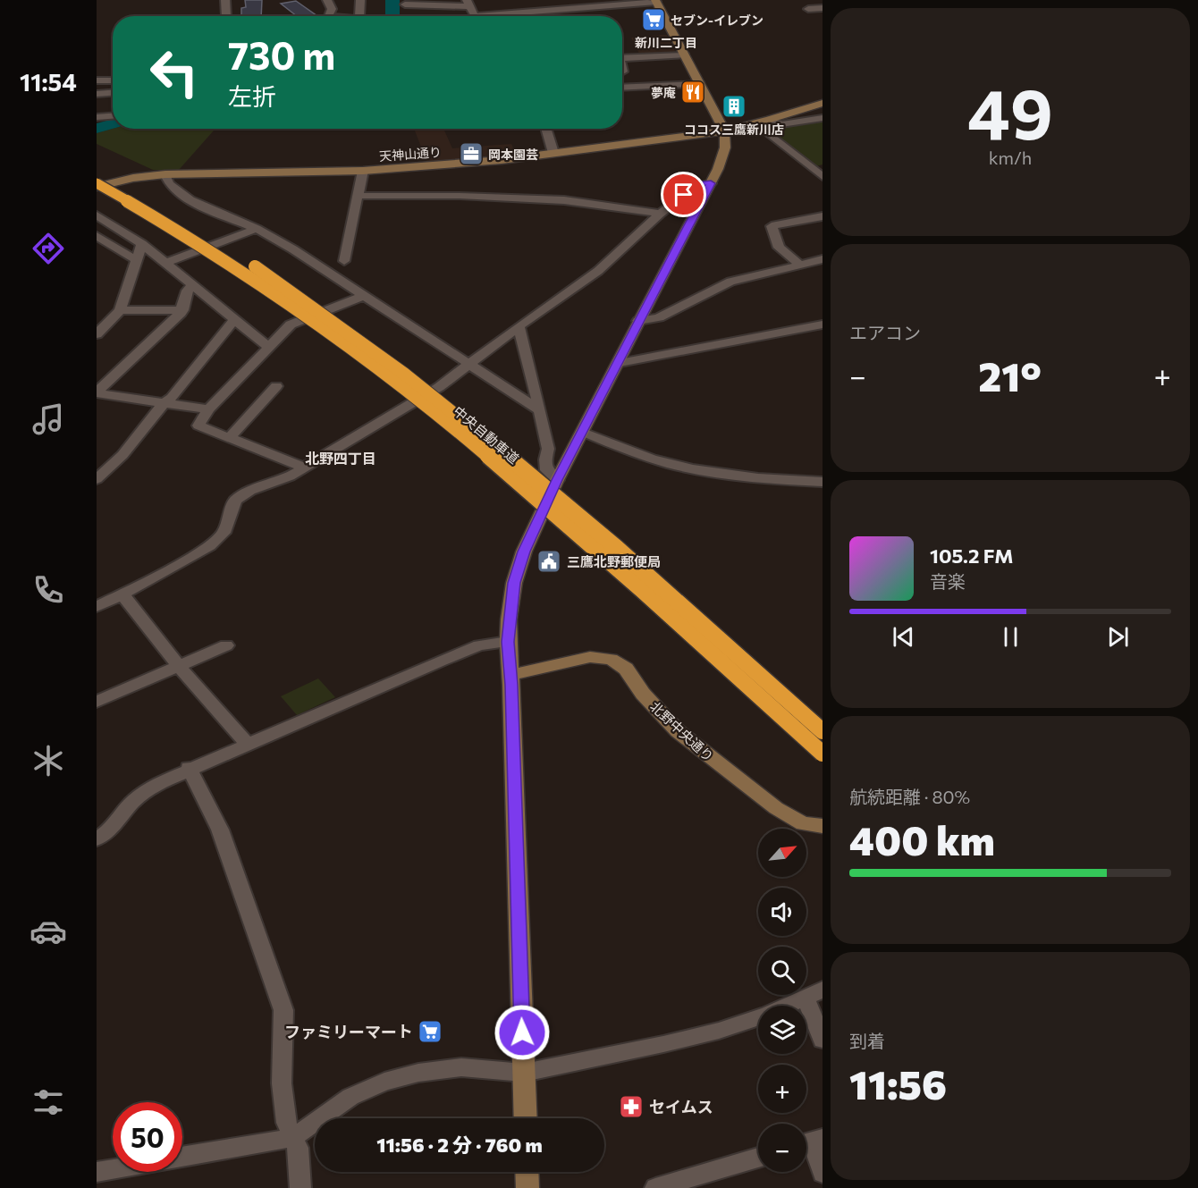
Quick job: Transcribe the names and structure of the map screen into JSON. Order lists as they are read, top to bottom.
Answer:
{
  "streets": {
    "highway": ["中央自動車道"],
    "main road": ["天神山通り", "北野中央通り"]
  },
  "crossings": [
    ["天神山通り", "中央自動車道"]
  ],
  "districts": ["新川二丁目", "北野四丁目"],
  "places": {
    "supermarket": ["セブン-イレブン", "ファミリーマート"],
    "restaurant": ["夢庵"],
    "building": ["ココス三鷹新川店"],
    "office": ["岡本園芸"],
    "public building": ["三鷹北野郵便局"],
    "pharmacy": ["セイムス"]
  },
  "north": "top right",
  "page": {
    "tabs": "11:54",
    "tile": [
      ["49", "km/h"],
      "エアコン",
      ["航続距離 · 80%", "400 km"],
      ["到着", "11:56"]
    ],
    "turn": ["730 m", "左折"],
    "heat": ["−", "21°", "+"],
    "song": ["105.2 FM", "音楽"],
    "map_buttons": ["+", "−"],
    "limit": "50",
    "trip": "11:56 · 2 分 · 760 m"
  }
}
